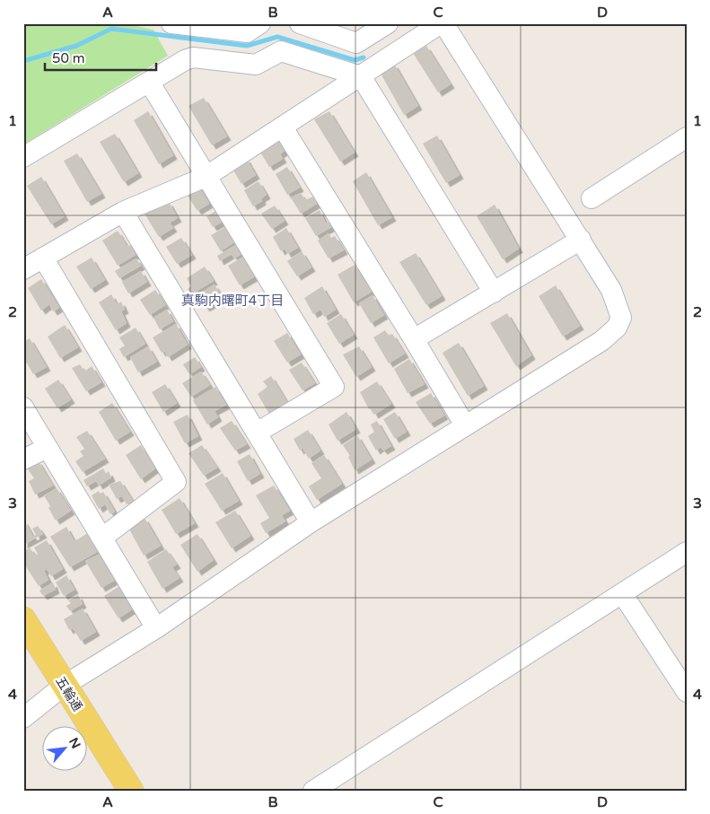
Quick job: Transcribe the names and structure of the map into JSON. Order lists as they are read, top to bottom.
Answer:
{
  "streets": {
    "main road": ["五輪通"]
  },
  "districts": ["真駒内曙町4丁目"],
  "scale_bar": "50 m",
  "north": "top right",
  "grid": {
    "columns": [
      "A",
      "B",
      "C",
      "D"
    ],
    "rows": [
      "1",
      "2",
      "3",
      "4"
    ]
  }
}
